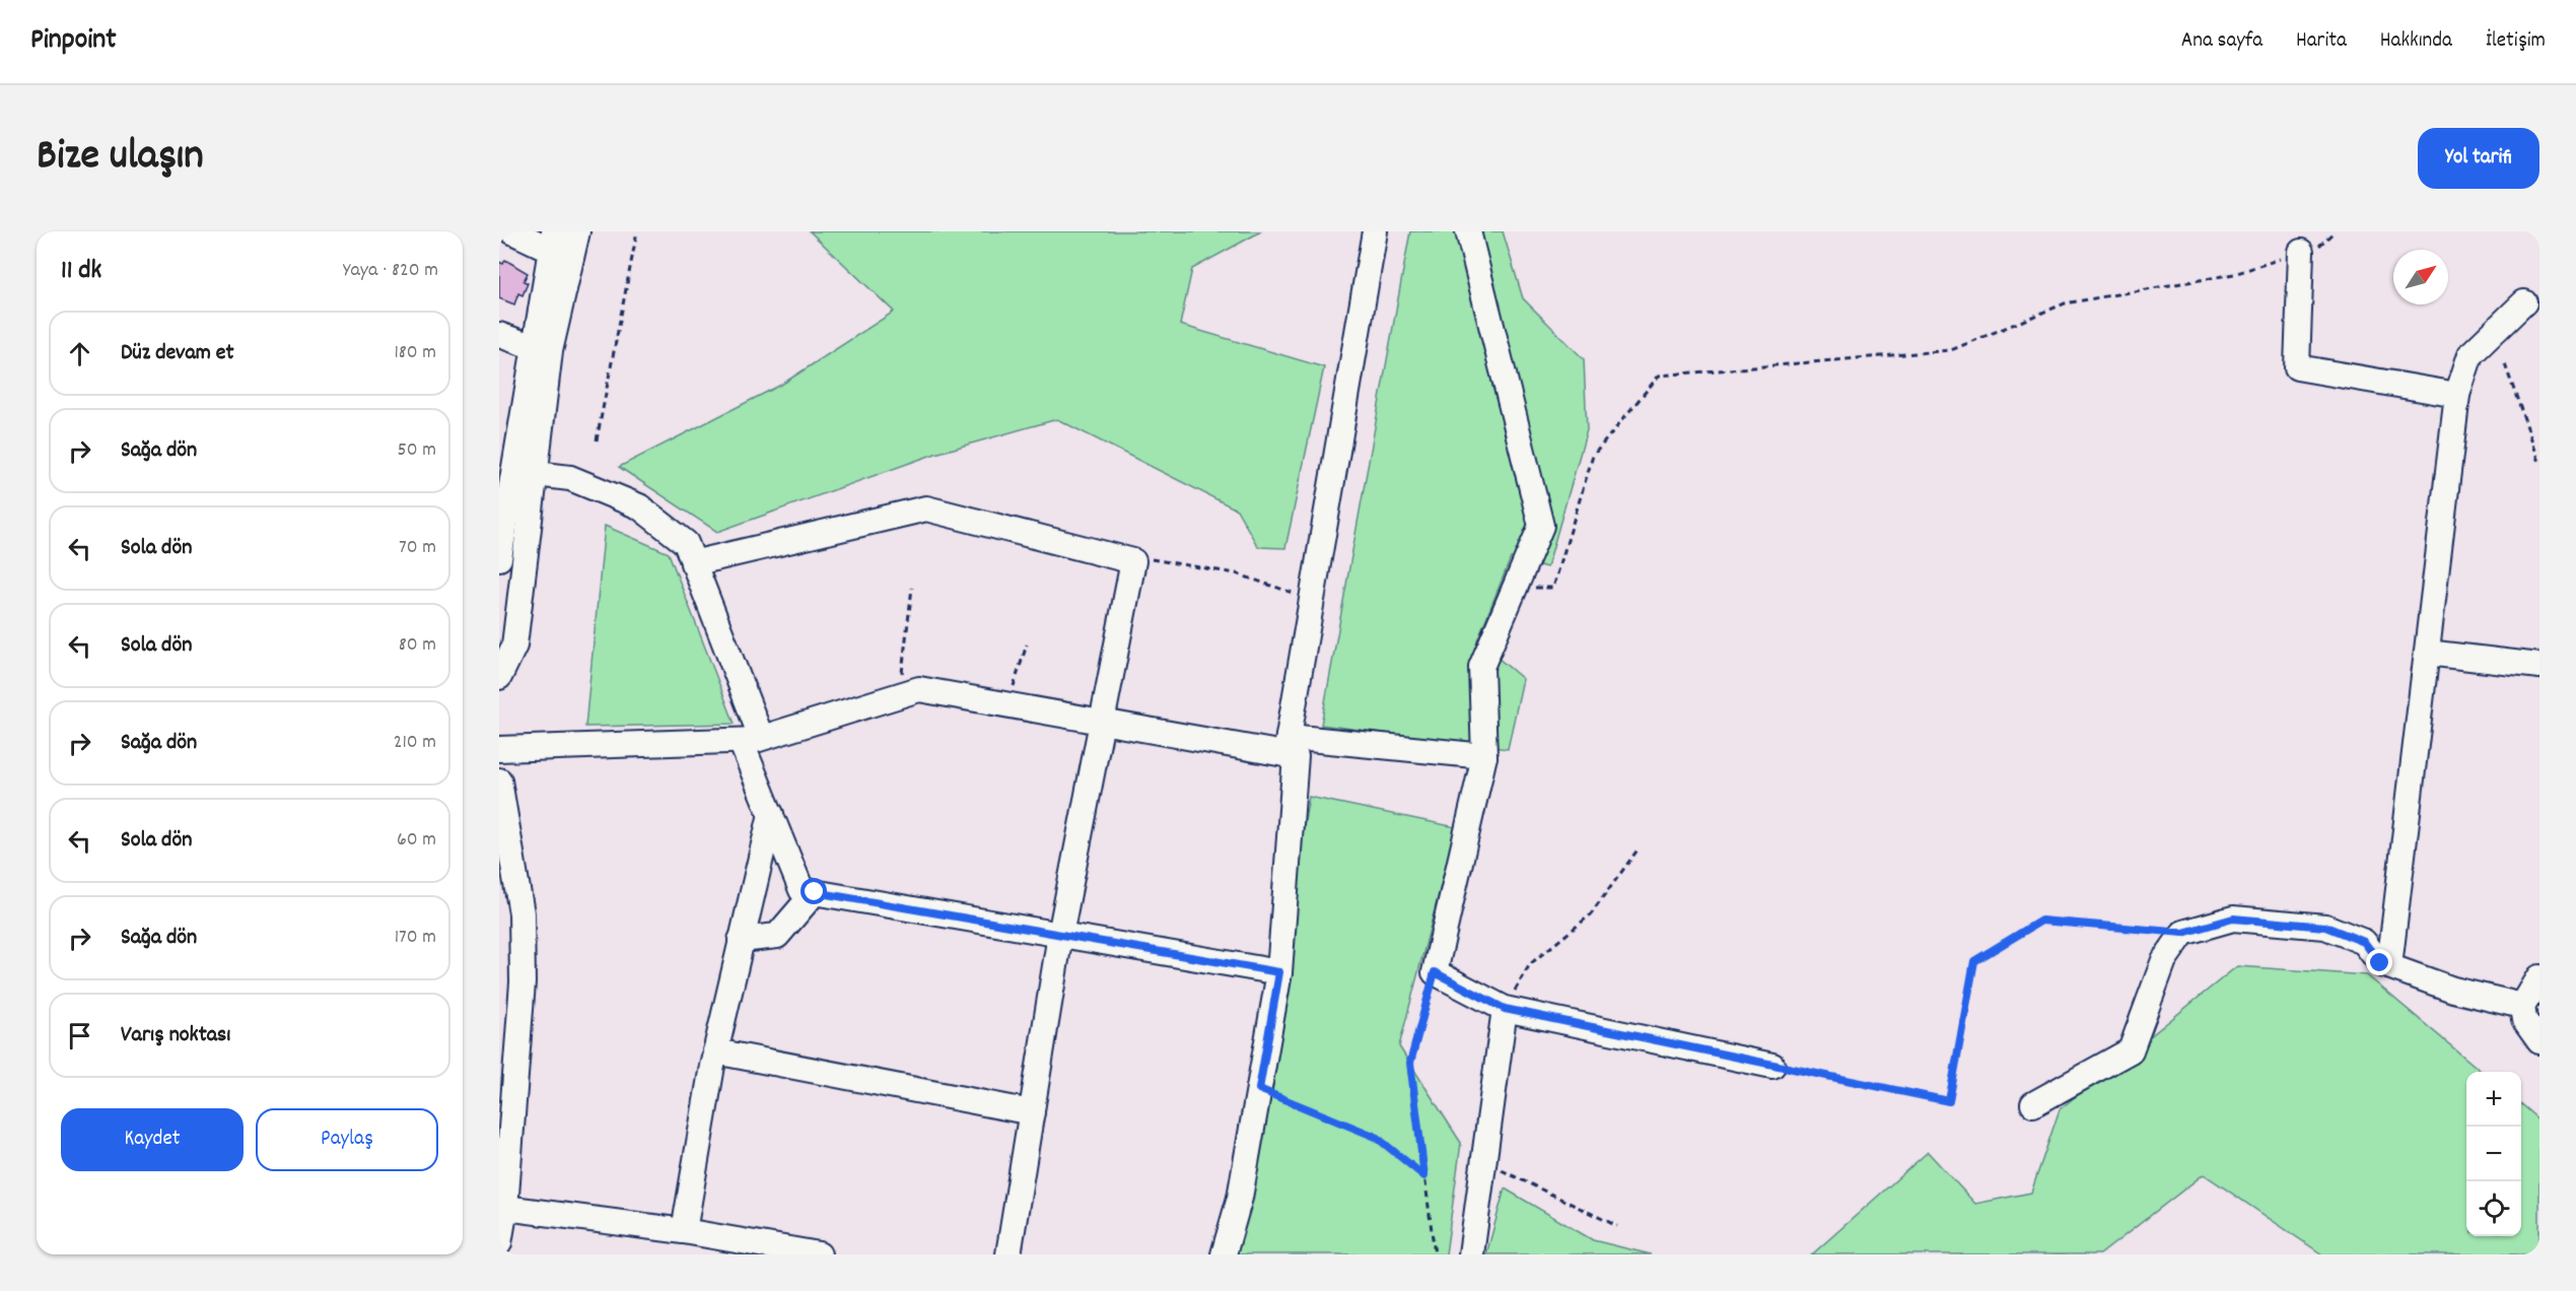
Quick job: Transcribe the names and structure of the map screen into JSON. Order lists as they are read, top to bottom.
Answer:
{
  "north": "top right",
  "page": {
    "header": "Pinpoint",
    "nav": [
      "Ana sayfa",
      "Harita",
      "Hakkında",
      "İletişim"
    ],
    "title": "Bize ulaşın",
    "buttons": [
      "Yol tarifi",
      ["Kaydet", "Paylaş"]
    ],
    "heading": ["11 dk", "Yaya · 820 m"],
    "list": [
      ["Düz devam et", "180 m"],
      ["Sağa dön", "50 m"],
      ["Sola dön", "70 m"],
      ["Sola dön", "80 m"],
      ["Sağa dön", "210 m"],
      ["Sola dön", "60 m"],
      ["Sağa dön", "170 m"],
      "Varış noktası"
    ],
    "map_buttons": ["+", "−"]
  }
}
